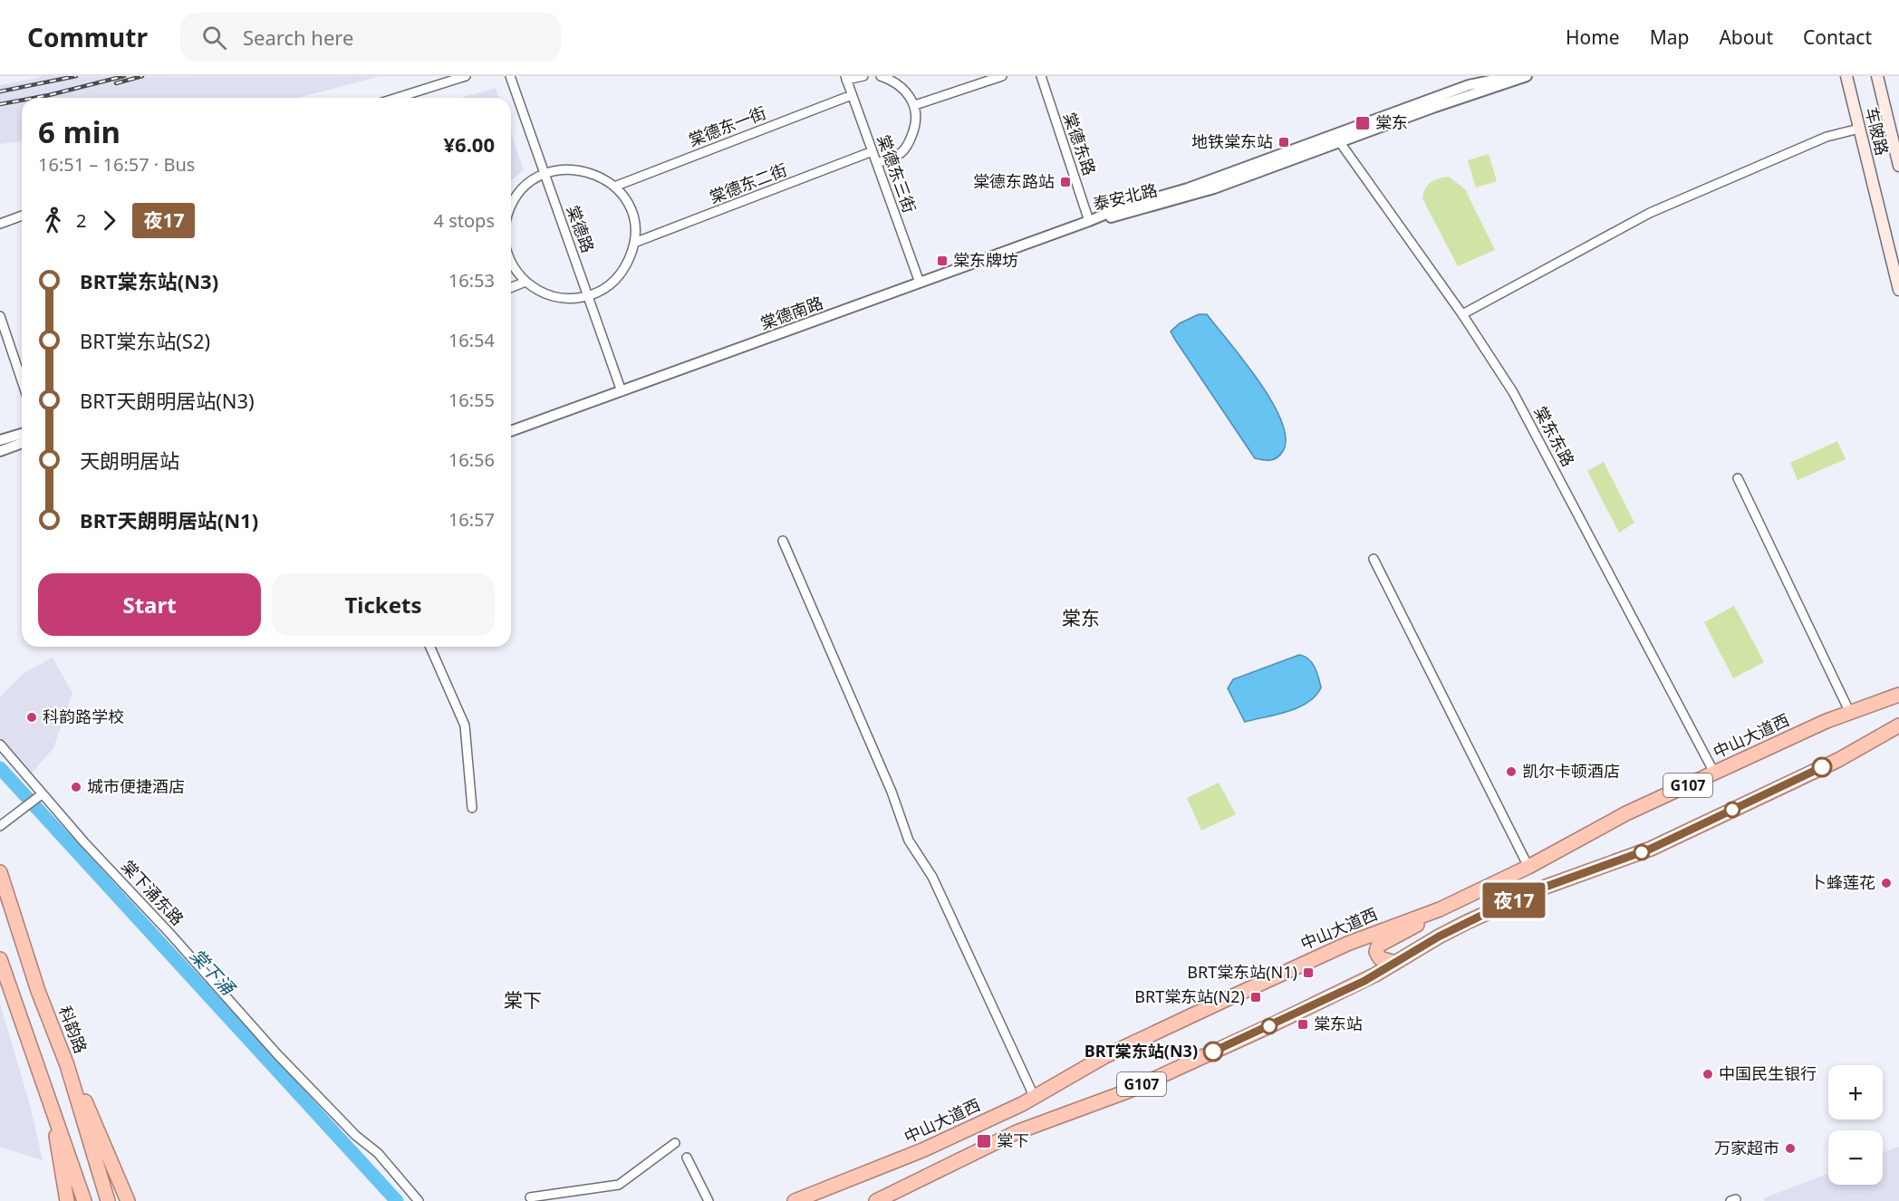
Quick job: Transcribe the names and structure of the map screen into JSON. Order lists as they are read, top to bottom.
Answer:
{
  "streets": {
    "highway": ["中山大道西", "G107", "科韵路"],
    "main road": ["车陂路"],
    "street": [
      "棠德东一街",
      "棠德东路",
      "棠德东三街",
      "棠德东二街",
      "泰安北路",
      "棠德路",
      "棠德南路",
      "棠东东路",
      "棠下涌东路"
    ]
  },
  "crossings": [
    ["棠德东一街", "棠德东三街"],
    ["棠德东路", "泰安北路"],
    ["棠德东路", "棠德南路"],
    ["棠德东三街", "棠德东二街"],
    ["棠德东三街", "棠德南路"],
    ["泰安北路", "棠德南路"],
    ["泰安北路", "棠东东路"],
    ["棠德路", "棠德南路"],
    ["棠东东路", "中山大道西"]
  ],
  "districts": ["棠东", "棠下"],
  "water": ["棠下涌"],
  "places": {
    "transit": [
      "棠东",
      "地铁棠东站",
      "棠德东路站",
      "棠东牌坊",
      "BRT棠东站(N1)",
      "BRT棠东站(N2)",
      "棠东站",
      "棠下"
    ],
    "other": [
      "科韵路学校",
      "凯尔卡顿酒店",
      "城市便捷酒店",
      "卜蜂莲花",
      "BRT棠东站(N3)",
      "中国民生银行",
      "万家超市"
    ]
  },
  "lines": ["bus line 夜17"],
  "page": {
    "header": "Commutr",
    "search": "Search here",
    "nav": [
      "Home",
      "Map",
      "About",
      "Contact"
    ],
    "on_map": "夜17",
    "heading": ["6 min", "16:51 – 16:57 · Bus", "¥6.00"],
    "legs": ["2", "夜17", "4 stops"],
    "list": [
      {
        "name": "BRT棠东站(N3)",
        "value": "16:53"
      },
      {
        "name": "BRT棠东站(S2)",
        "value": "16:54"
      },
      {
        "name": "BRT天朗明居站(N3)",
        "value": "16:55"
      },
      {
        "name": "天朗明居站",
        "value": "16:56"
      },
      {
        "name": "BRT天朗明居站(N1)",
        "value": "16:57"
      }
    ],
    "buttons": ["Start", "Tickets"],
    "map_buttons": ["+", "−"]
  }
}
